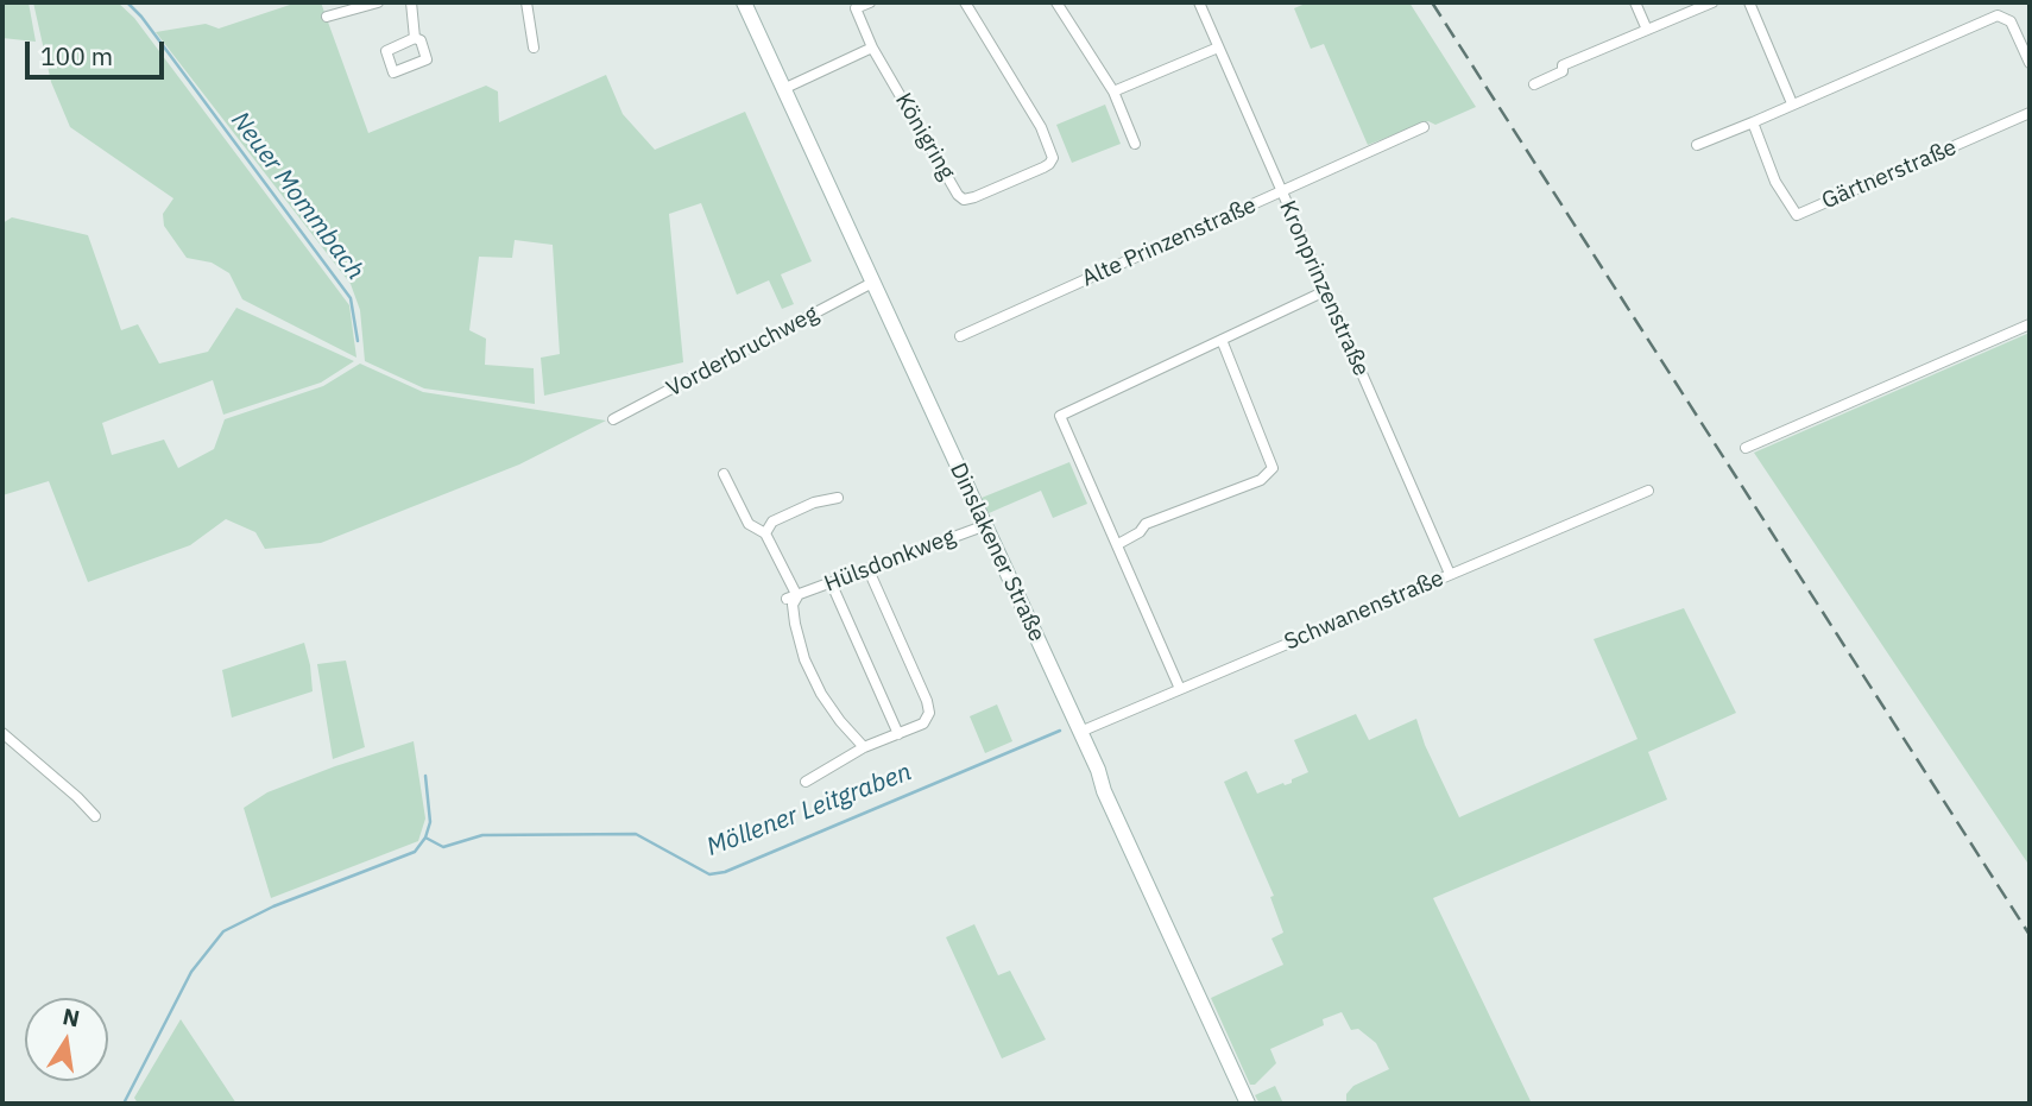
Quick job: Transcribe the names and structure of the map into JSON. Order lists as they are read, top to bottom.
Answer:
{
  "streets": {
    "main road": ["Dinslakener Straße"],
    "street": [
      "Königring",
      "Gärtnerstraße",
      "Alte Prinzenstraße",
      "Kronprinzenstraße",
      "Vorderbruchweg",
      "Hülsdonkweg",
      "Schwanenstraße"
    ]
  },
  "crossings": [
    ["Alte Prinzenstraße", "Kronprinzenstraße"],
    ["Kronprinzenstraße", "Schwanenstraße"],
    ["Vorderbruchweg", "Dinslakener Straße"],
    ["Dinslakener Straße", "Hülsdonkweg"],
    ["Dinslakener Straße", "Schwanenstraße"]
  ],
  "water": ["Neuer Mommbach", "Möllener Leitgraben"],
  "scale_bar": "100 m",
  "north": "top"
}
